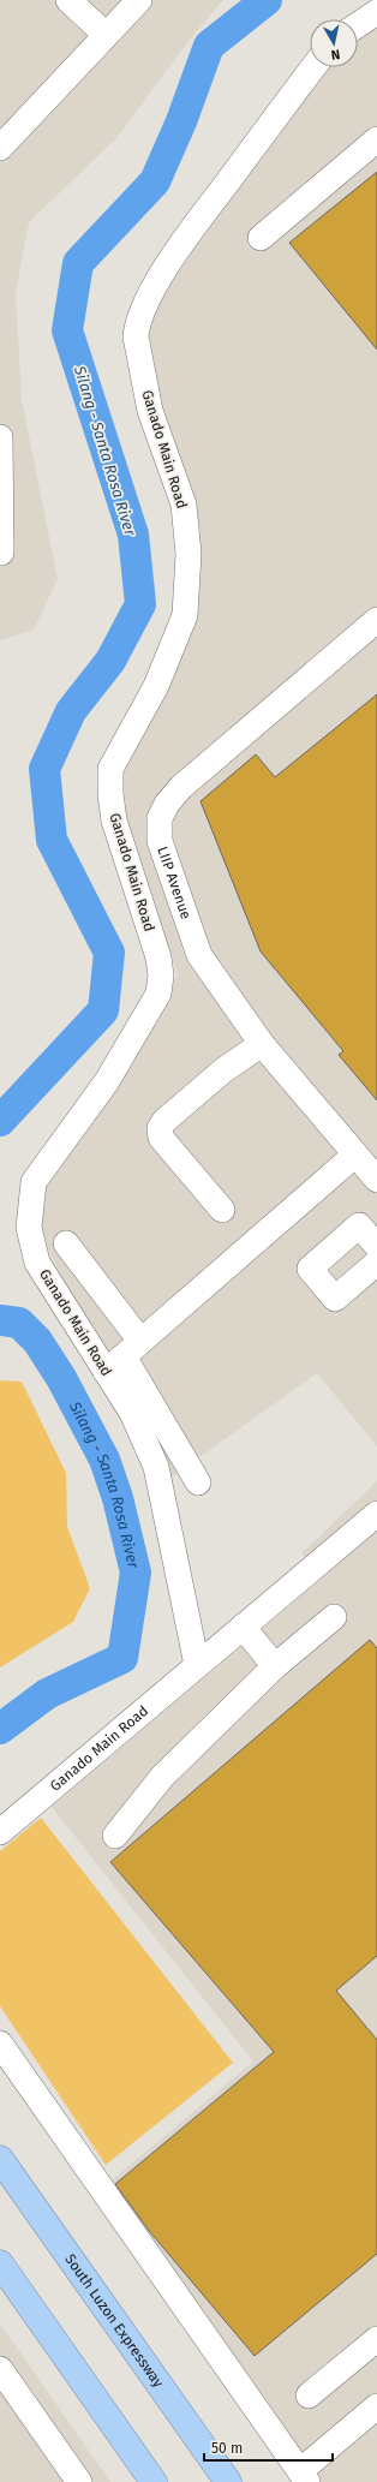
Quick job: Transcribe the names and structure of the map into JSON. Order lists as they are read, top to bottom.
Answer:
{
  "streets": {
    "highway": ["South Luzon Expressway"],
    "street": ["Ganado Main Road", "LIIP Avenue"]
  },
  "water": ["Silang - Santa Rosa River"],
  "scale_bar": "50 m",
  "north": "bottom"
}
